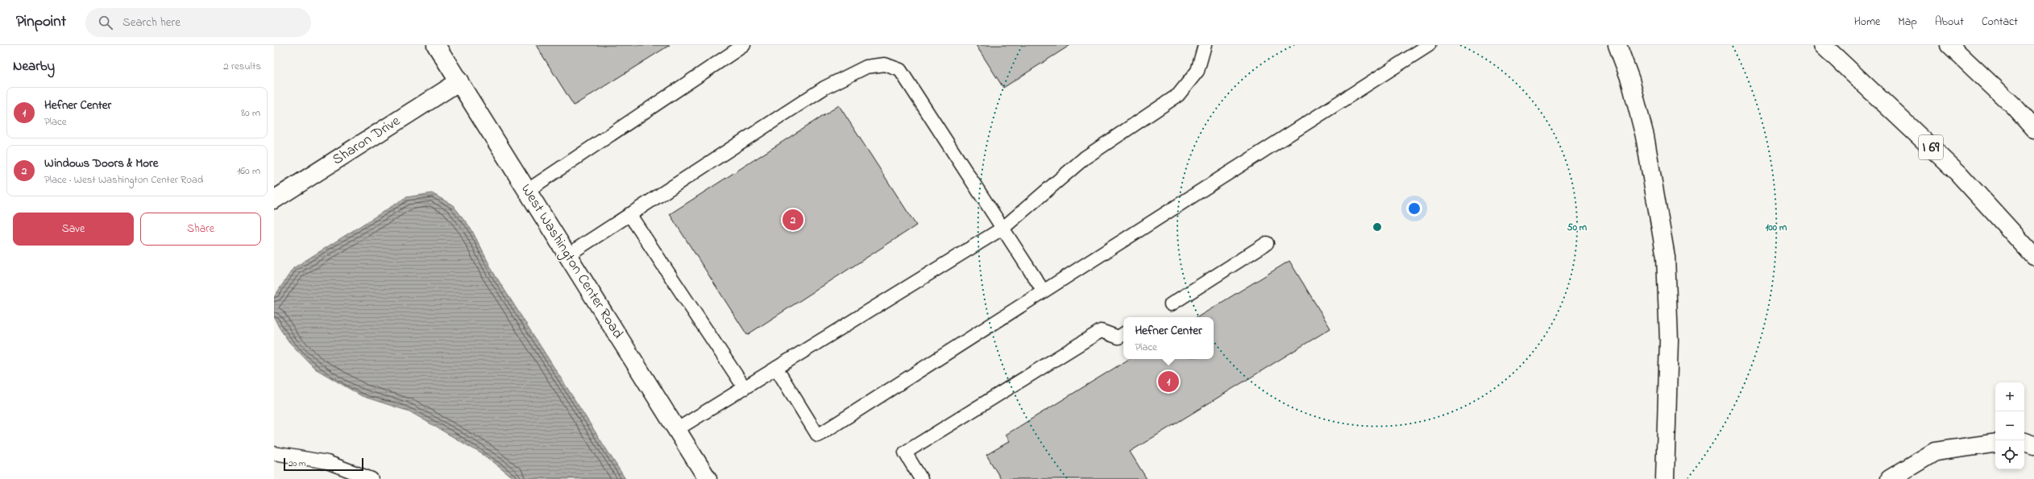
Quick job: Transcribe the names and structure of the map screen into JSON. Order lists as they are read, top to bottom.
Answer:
{
  "streets": {
    "main road": ["Sharon Drive", "I 69", "West Washington Center Road"]
  },
  "crossings": [
    ["Sharon Drive", "West Washington Center Road"]
  ],
  "scale_bar": "20 m",
  "page": {
    "header": "Pinpoint",
    "search": "Search here",
    "nav": [
      "Home",
      "Map",
      "About",
      "Contact"
    ],
    "heading": ["Nearby", "2 results"],
    "list": [
      {
        "mark": "1",
        "name": "Hefner Center",
        "note": "Place",
        "value": "80 m"
      },
      {
        "mark": "2",
        "name": "Windows Doors & More",
        "note": "Place · West Washington Center Road",
        "value": "160 m"
      }
    ],
    "buttons": ["Save", "Share"],
    "pins": ["2", "1"],
    "popup": ["Hefner Center", "Place"],
    "map_buttons": ["+", "−"],
    "scale": "20 m"
  },
  "rings": ["50 m", "100 m"]
}
